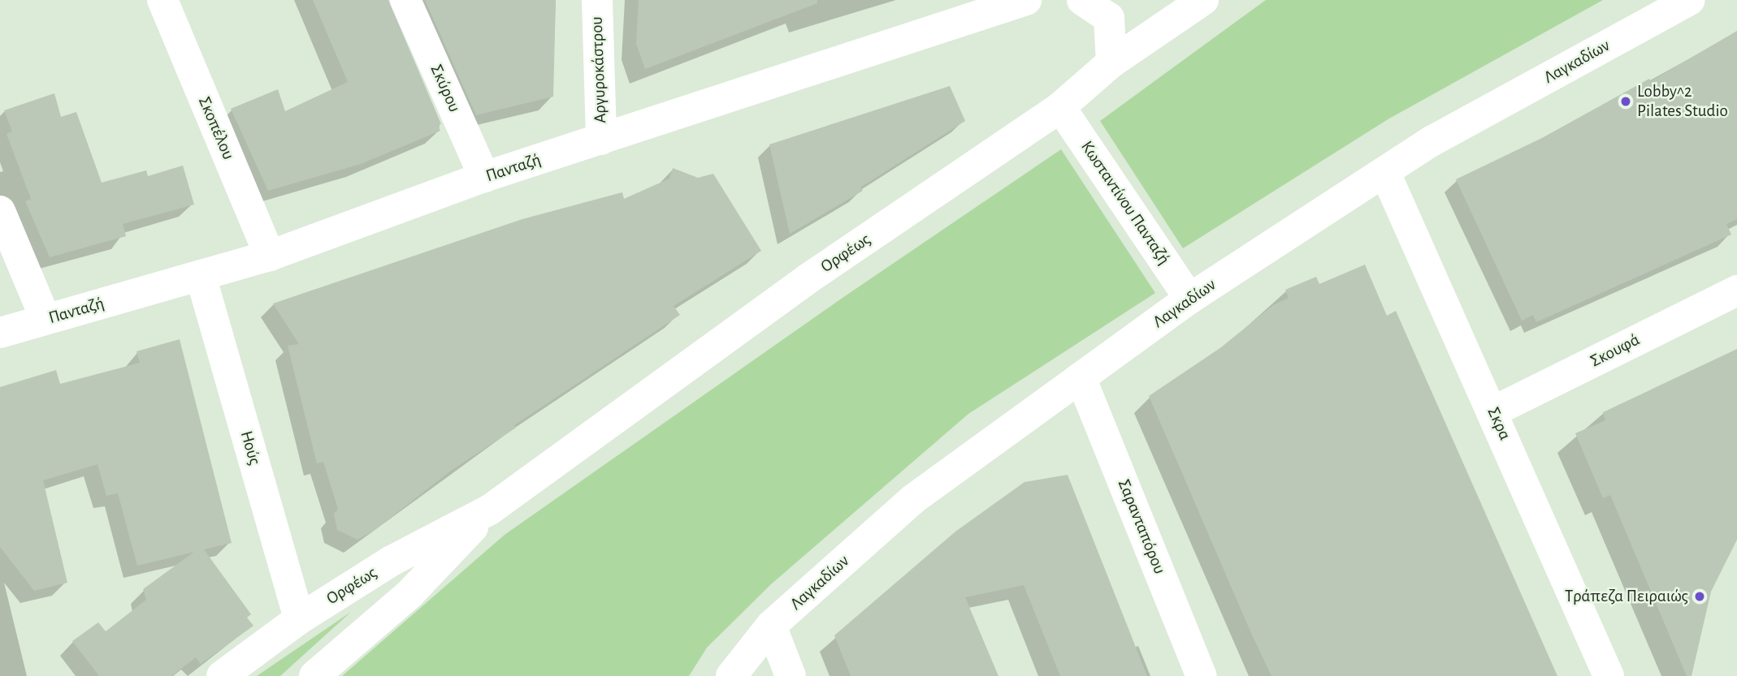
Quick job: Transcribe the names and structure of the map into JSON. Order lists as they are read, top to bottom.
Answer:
{
  "streets": {
    "street": [
      "Λαγκαδίων",
      "Αργυροκάστρου",
      "Σκύρου",
      "Σκοπέλου",
      "Πανταζή",
      "Κωσταντίνου Πανταζή",
      "Ορφέως",
      "Σκουφά",
      "Σκρα",
      "Ηούς",
      "Σαρανταπόρου"
    ]
  },
  "crossings": [
    ["Λαγκαδίων", "Κωσταντίνου Πανταζή"],
    ["Λαγκαδίων", "Σκρα"],
    ["Λαγκαδίων", "Σαρανταπόρου"],
    ["Αργυροκάστρου", "Πανταζή"],
    ["Σκύρου", "Πανταζή"],
    ["Σκοπέλου", "Πανταζή"],
    ["Πανταζή", "Ηούς"],
    ["Κωσταντίνου Πανταζή", "Ορφέως"],
    ["Ορφέως", "Ηούς"],
    ["Σκουφά", "Σκρα"]
  ],
  "places": ["Lobby^2 Pilates Studio", "Τράπεζα Πειραιώς"]
}
